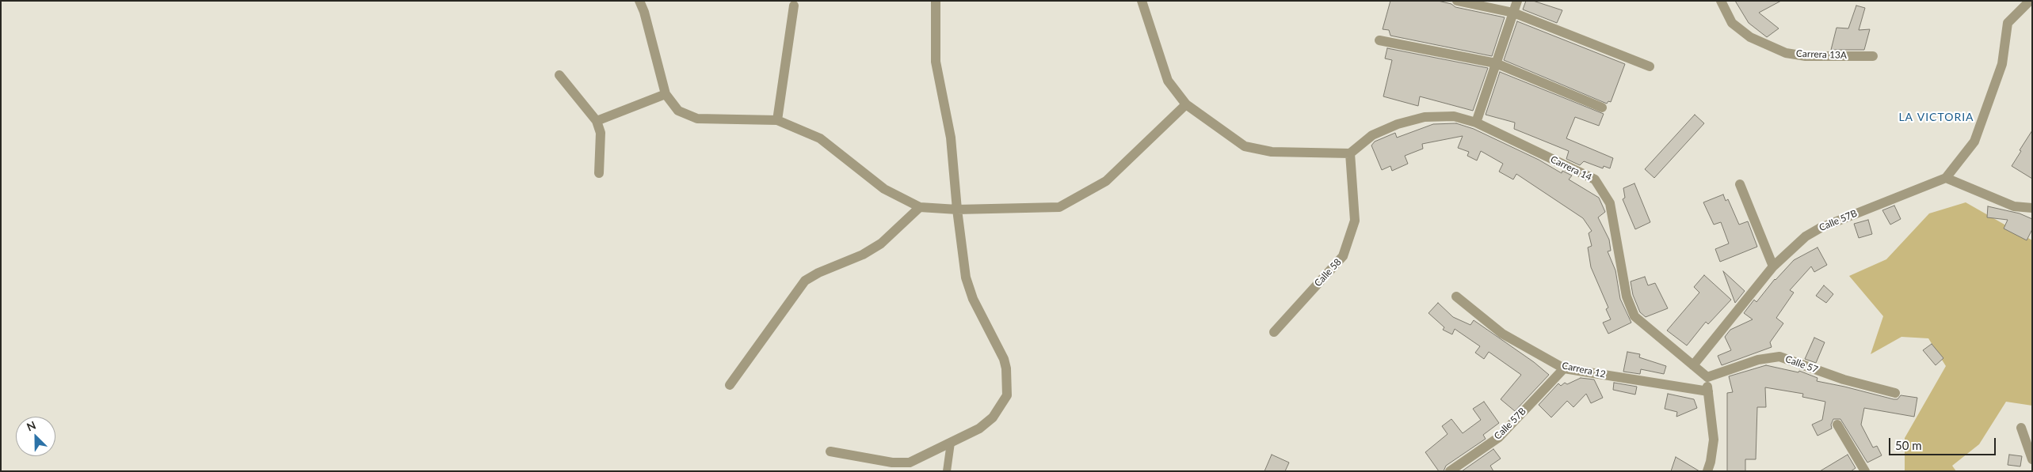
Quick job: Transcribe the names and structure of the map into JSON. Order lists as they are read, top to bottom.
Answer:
{
  "streets": {
    "street": [
      "Carrera 13A",
      "Carrera 14",
      "Calle 57B",
      "Calle 58",
      "Calle 57",
      "Carrera 12"
    ]
  },
  "crossings": [
    ["Carrera 14", "Calle 57B"],
    ["Carrera 14", "Calle 58"],
    ["Carrera 14", "Calle 57"],
    ["Calle 57B", "Carrera 12"]
  ],
  "districts": ["LA VICTORIA"],
  "scale_bar": "50 m",
  "north": "top left"
}
